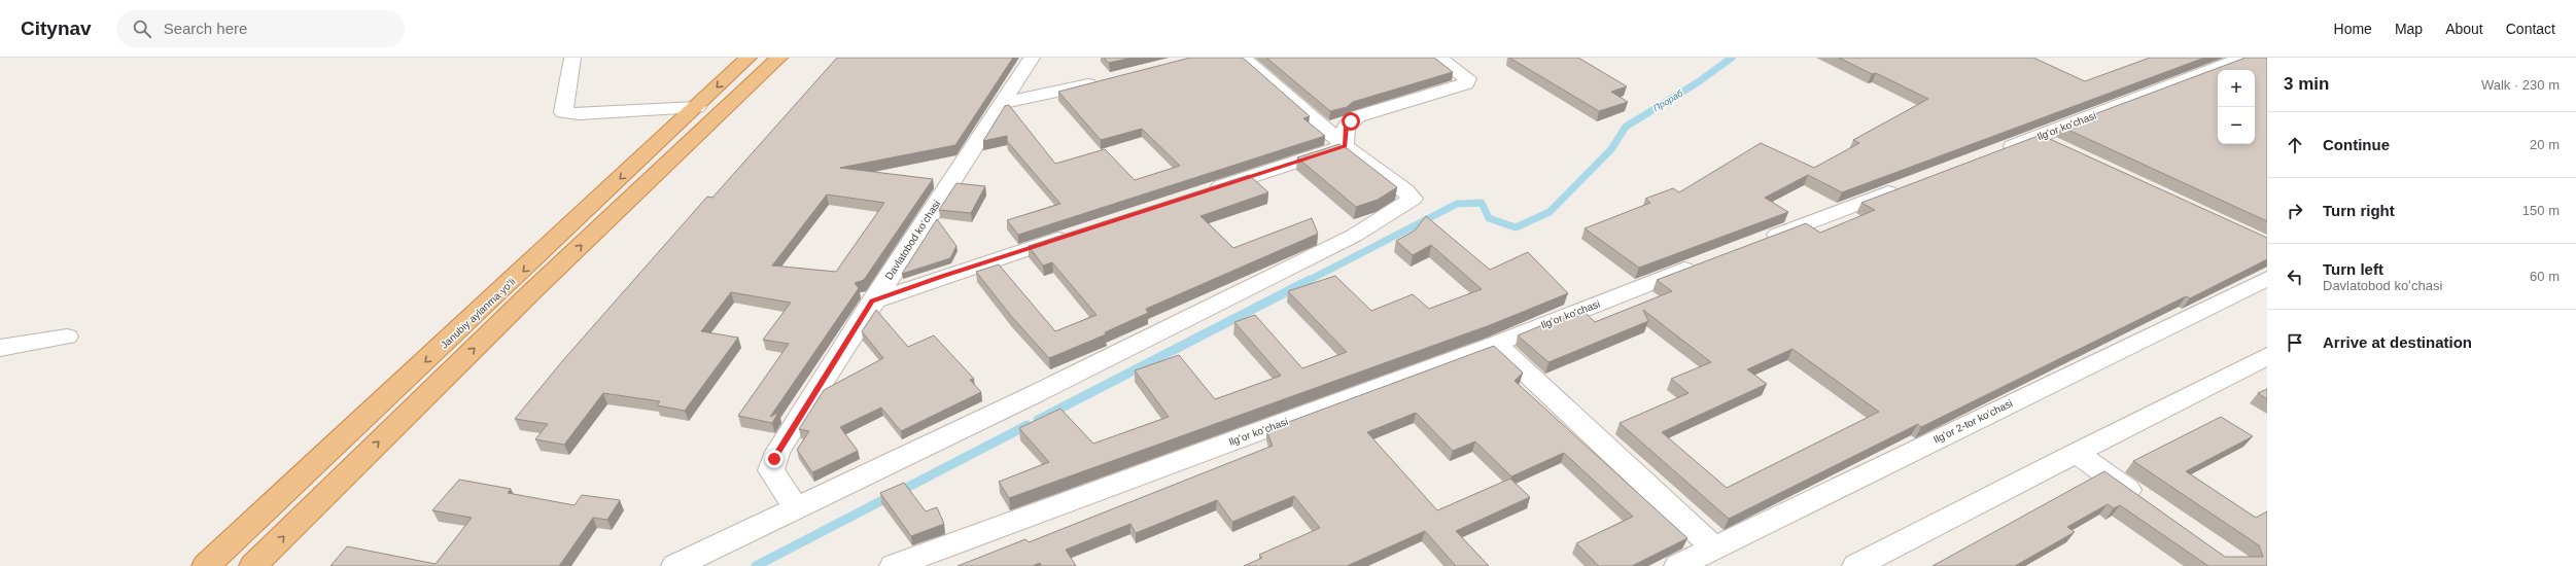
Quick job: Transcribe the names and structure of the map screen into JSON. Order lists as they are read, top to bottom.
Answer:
{
  "streets": {
    "highway": ["Janubiy aylanma yoʻli"],
    "street": ["Ilgʻor koʻchasi", "Davlatobod koʻchasi", "Ilgʻor 2-tor koʻchasi"]
  },
  "water": ["Прораб"],
  "page": {
    "header": "Citynav",
    "search": "Search here",
    "nav": [
      "Home",
      "Map",
      "About",
      "Contact"
    ],
    "heading": ["3 min", "Walk · 230 m"],
    "map_buttons": ["+", "−"],
    "list": [
      ["Continue", "20 m"],
      ["Turn right", "150 m"],
      ["Turn left", "Davlatobod koʻchasi", "60 m"],
      "Arrive at destination"
    ]
  }
}
